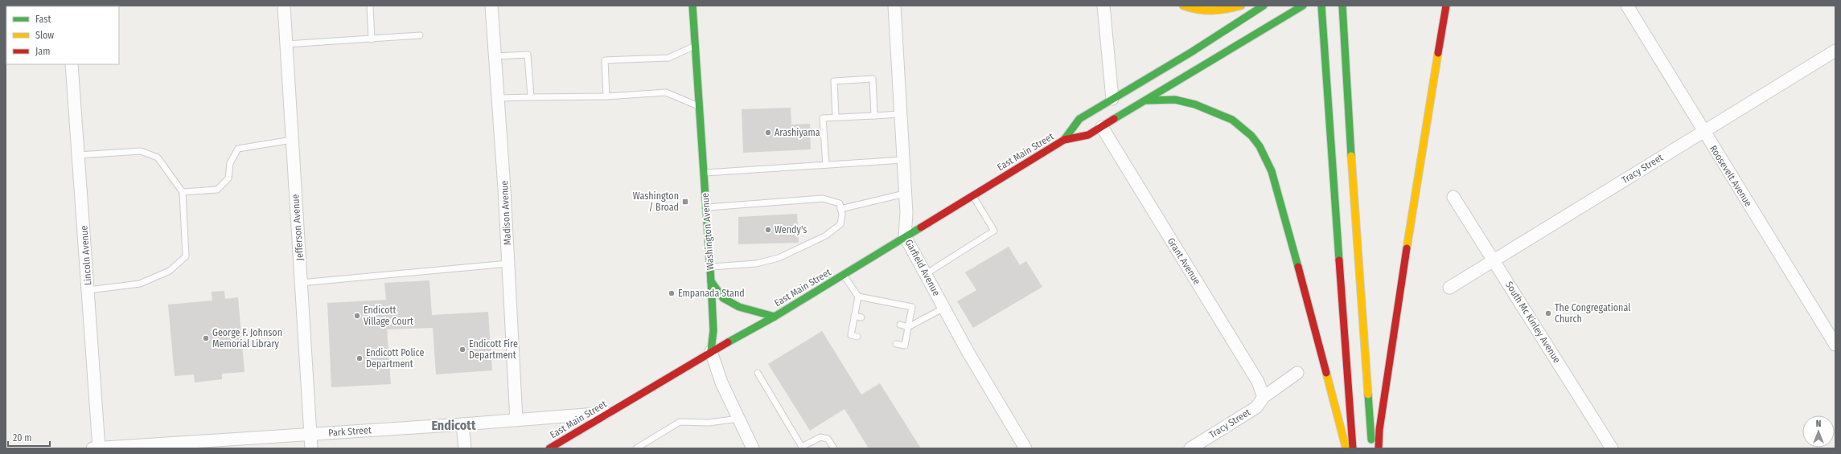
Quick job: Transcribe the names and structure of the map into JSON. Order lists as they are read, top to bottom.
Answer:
{
  "streets": {
    "main road": ["East Main Street", "Washington Avenue"],
    "street": [
      "Tracy Street",
      "Roosevelt Avenue",
      "Madison Avenue",
      "Jefferson Avenue",
      "Lincoln Avenue",
      "Grant Avenue",
      "Garfield Avenue",
      "South Mc Kinley Avenue",
      "Park Street"
    ]
  },
  "crossings": [
    ["East Main Street", "Washington Avenue"],
    ["East Main Street", "Grant Avenue"],
    ["East Main Street", "Garfield Avenue"],
    ["East Main Street", "Park Street"],
    ["Tracy Street", "Roosevelt Avenue"],
    ["Tracy Street", "Grant Avenue"],
    ["Tracy Street", "South Mc Kinley Avenue"],
    ["Madison Avenue", "Park Street"],
    ["Jefferson Avenue", "Park Street"],
    ["Lincoln Avenue", "Park Street"]
  ],
  "districts": ["Endicott"],
  "places": {
    "other": [
      "Arashiyama",
      "Wendy's",
      "Empanada Stand",
      "The Congregational Church",
      "Endicott Village Court",
      "George F. Johnson Memorial Library",
      "Endicott Fire Department",
      "Endicott Police Department"
    ],
    "transit": ["Washington / Broad"]
  },
  "legend": ["Fast", "Slow", "Jam"],
  "scale_bar": "20 m",
  "north": "top"
}
